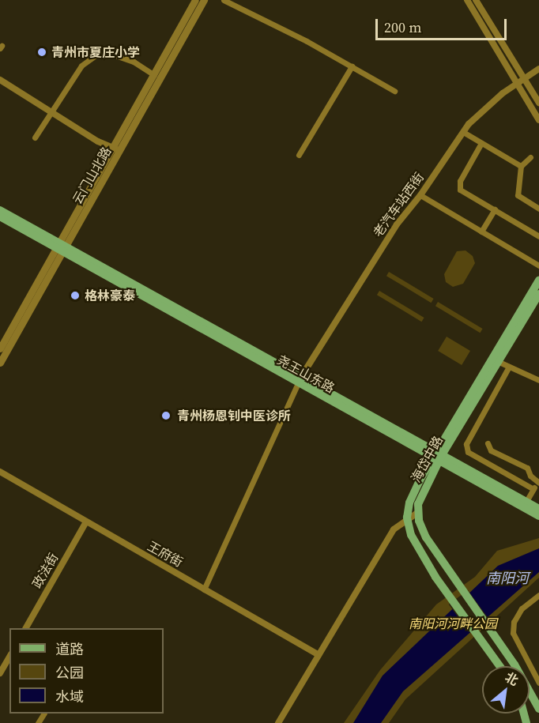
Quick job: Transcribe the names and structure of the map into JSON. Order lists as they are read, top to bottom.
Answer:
{
  "streets": {
    "main road": ["云门山北路", "尧王山东路", "海岱中路"],
    "street": ["老汽车站西街", "王府街", "政法街"]
  },
  "crossings": [
    ["云门山北路", "尧王山东路"],
    ["老汽车站西街", "尧王山东路"],
    ["尧王山东路", "海岱中路"],
    ["王府街", "政法街"]
  ],
  "water": ["南阳河"],
  "parks": ["南阳河河畔公园"],
  "places": ["青州市夏庄小学", "格林豪泰", "青州杨恩钊中医诊所"],
  "legend": ["道路", "公园", "水域"],
  "scale_bar": "200 m",
  "north": "top right"
}
